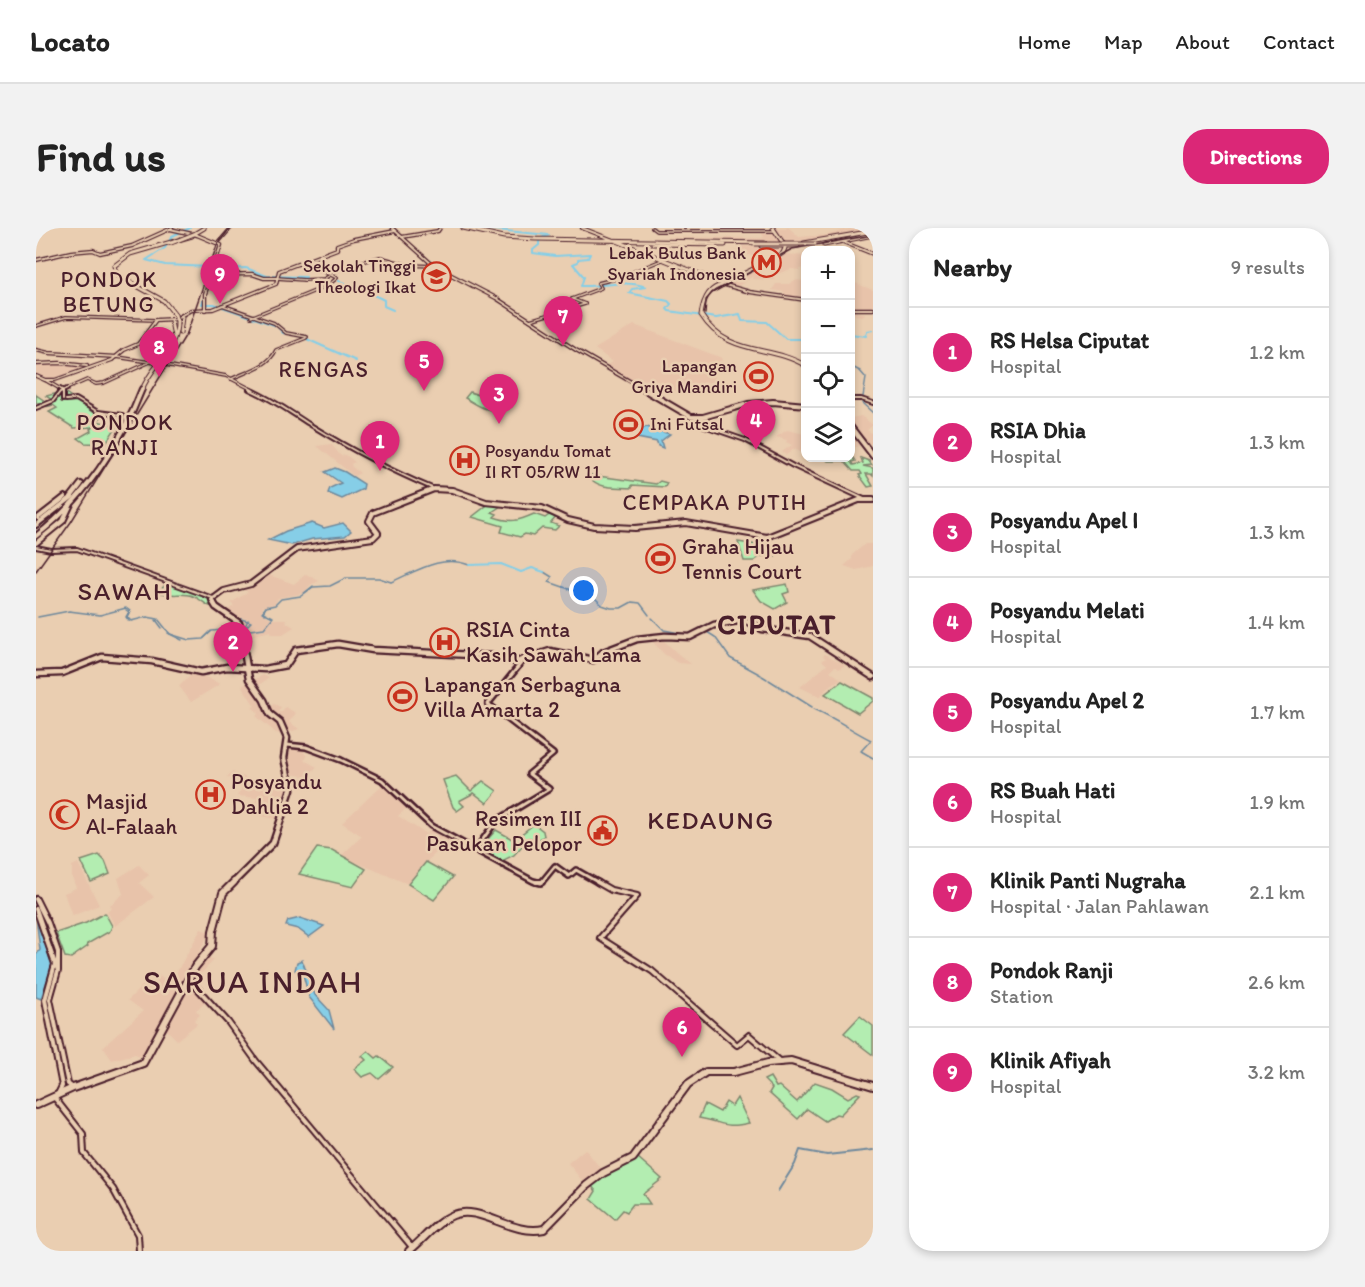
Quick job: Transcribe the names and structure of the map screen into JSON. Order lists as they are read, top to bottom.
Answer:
{
  "districts": [
    "PONDOK BETUNG",
    "RENGAS",
    "PONDOK RANJI",
    "CEMPAKA PUTIH",
    "SAWAH",
    "CIPUTAT",
    "KEDAUNG",
    "SARUA INDAH"
  ],
  "places": {
    "metro station": ["Lebak Bulus Bank Syariah Indonesia"],
    "school or university": ["Sekolah Tinggi Theologi Ikat"],
    "sports": [
      "Lapangan Griya Mandiri",
      "Ini Futsal",
      "Graha Hijau Tennis Court",
      "Lapangan Serbaguna Villa Amarta 2"
    ],
    "hospital": ["Posyandu Tomat II RT 05/RW 11", "RSIA Cinta Kasih Sawah Lama", "Posyandu Dahlia 2"],
    "mosque": ["Masjid Al-Falaah"],
    "public building": ["Resimen III Pasukan Pelopor"]
  },
  "page": {
    "header": "Locato",
    "nav": [
      "Home",
      "Map",
      "About",
      "Contact"
    ],
    "buttons": "Directions",
    "title": "Find us",
    "heading": ["Nearby", "9 results"],
    "map_buttons": ["+", "−"],
    "pins": [
      "9",
      "7",
      "8",
      "5",
      "3",
      "4",
      "1",
      "2",
      "6"
    ],
    "list": [
      {
        "mark": "1",
        "name": "RS Helsa Ciputat",
        "note": "Hospital",
        "value": "1.2 km"
      },
      {
        "mark": "2",
        "name": "RSIA Dhia",
        "note": "Hospital",
        "value": "1.3 km"
      },
      {
        "mark": "3",
        "name": "Posyandu Apel I",
        "note": "Hospital",
        "value": "1.3 km"
      },
      {
        "mark": "4",
        "name": "Posyandu Melati",
        "note": "Hospital",
        "value": "1.4 km"
      },
      {
        "mark": "5",
        "name": "Posyandu Apel 2",
        "note": "Hospital",
        "value": "1.7 km"
      },
      {
        "mark": "6",
        "name": "RS Buah Hati",
        "note": "Hospital",
        "value": "1.9 km"
      },
      {
        "mark": "7",
        "name": "Klinik Panti Nugraha",
        "note": "Hospital · Jalan Pahlawan",
        "value": "2.1 km"
      },
      {
        "mark": "8",
        "name": "Pondok Ranji",
        "note": "Station",
        "value": "2.6 km"
      },
      {
        "mark": "9",
        "name": "Klinik Afiyah",
        "note": "Hospital",
        "value": "3.2 km"
      }
    ]
  }
}
